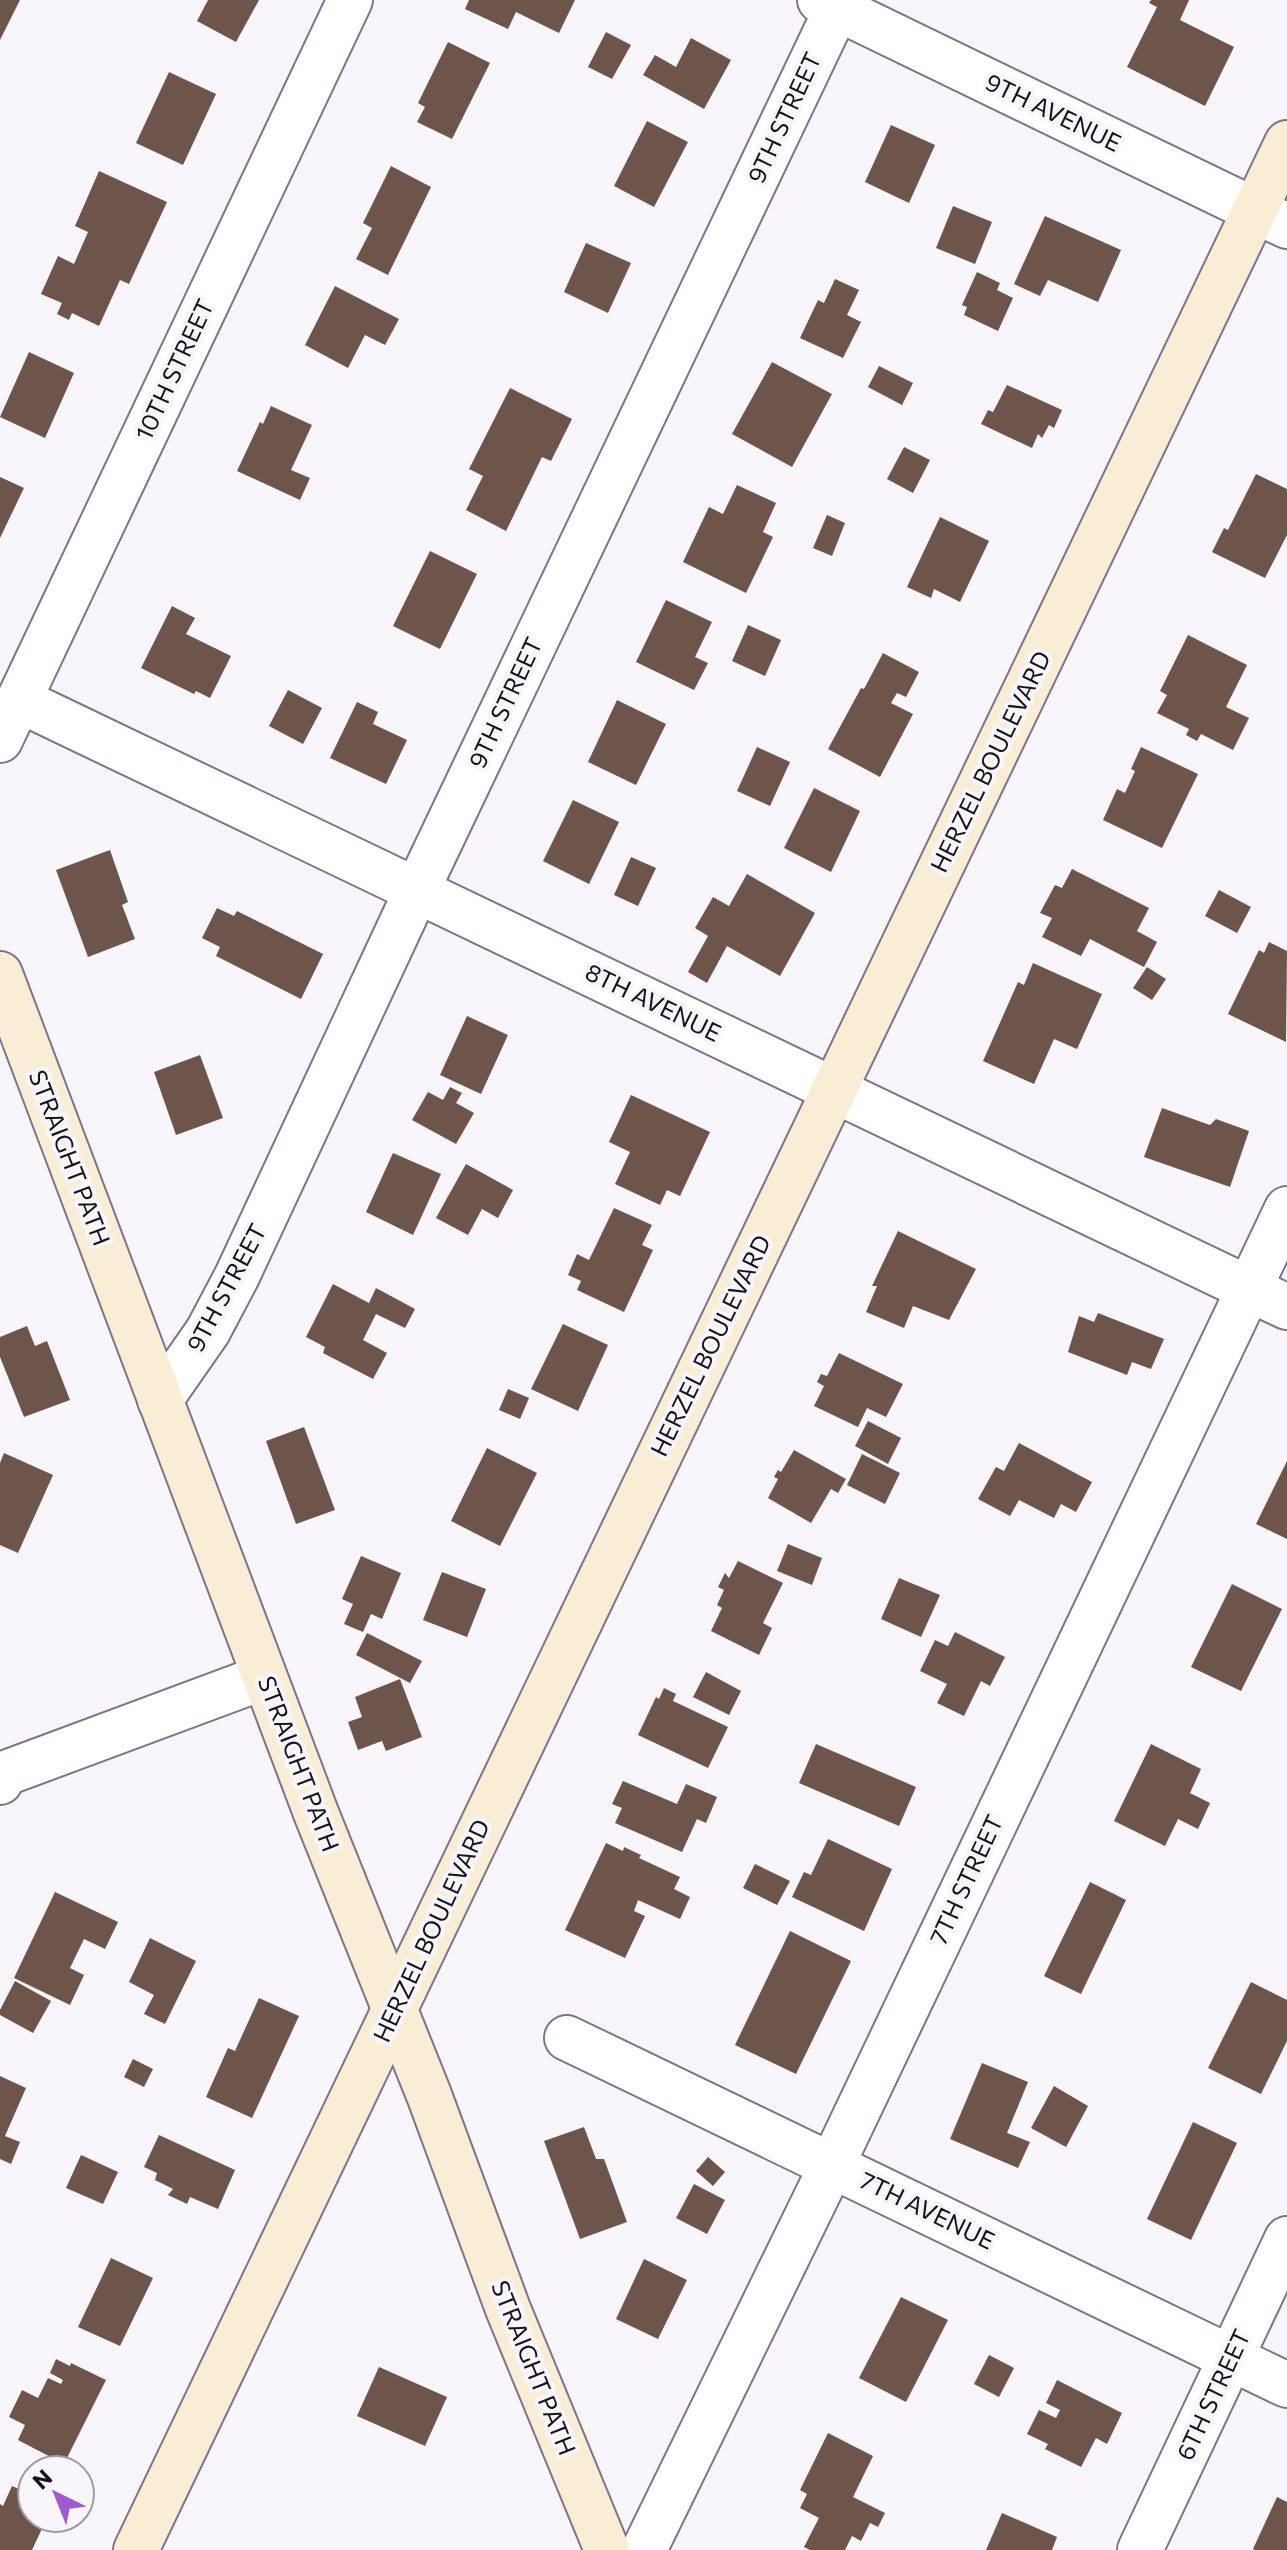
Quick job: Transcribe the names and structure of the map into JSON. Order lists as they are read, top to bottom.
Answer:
{
  "streets": {
    "street": [
      "9TH AVENUE",
      "9TH STREET",
      "10TH STREET",
      "HERZEL BOULEVARD",
      "8TH AVENUE",
      "STRAIGHT PATH",
      "7TH STREET",
      "7TH AVENUE",
      "6TH STREET"
    ]
  },
  "crossings": [
    ["9TH AVENUE", "9TH STREET"],
    ["9TH AVENUE", "HERZEL BOULEVARD"],
    ["9TH STREET", "8TH AVENUE"],
    ["9TH STREET", "STRAIGHT PATH"],
    ["10TH STREET", "8TH AVENUE"],
    ["HERZEL BOULEVARD", "8TH AVENUE"],
    ["HERZEL BOULEVARD", "STRAIGHT PATH"],
    ["8TH AVENUE", "7TH STREET"],
    ["7TH STREET", "7TH AVENUE"],
    ["7TH AVENUE", "6TH STREET"]
  ],
  "north": "top left"
}
